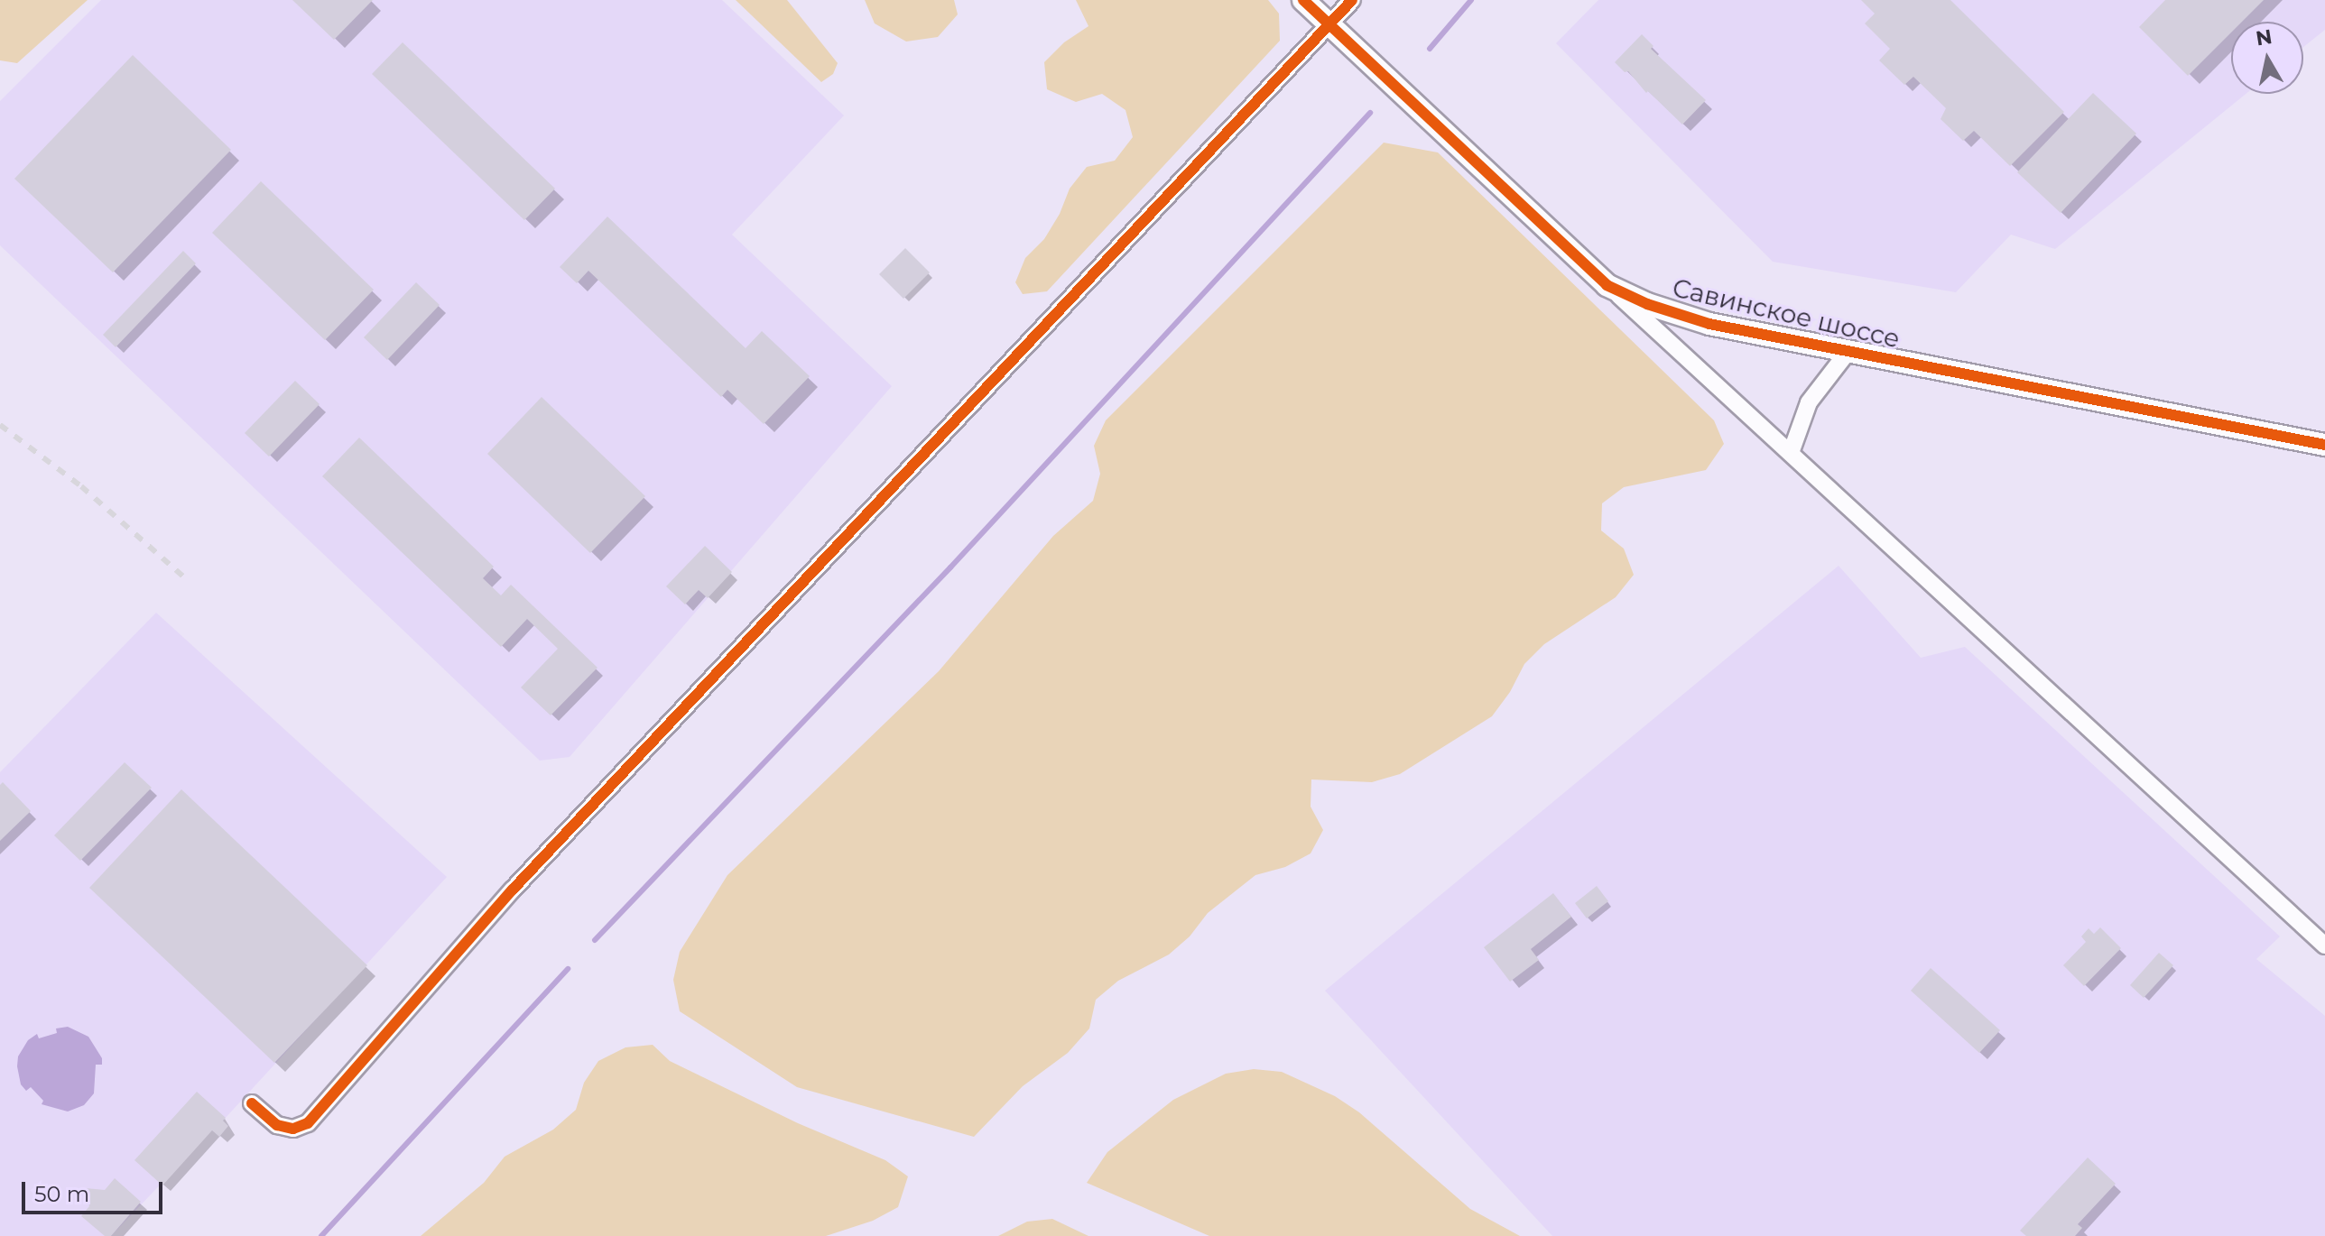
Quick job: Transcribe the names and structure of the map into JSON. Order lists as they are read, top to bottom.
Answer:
{
  "streets": {
    "street": ["Савинское шоссе"]
  },
  "scale_bar": "50 m",
  "north": "top"
}
